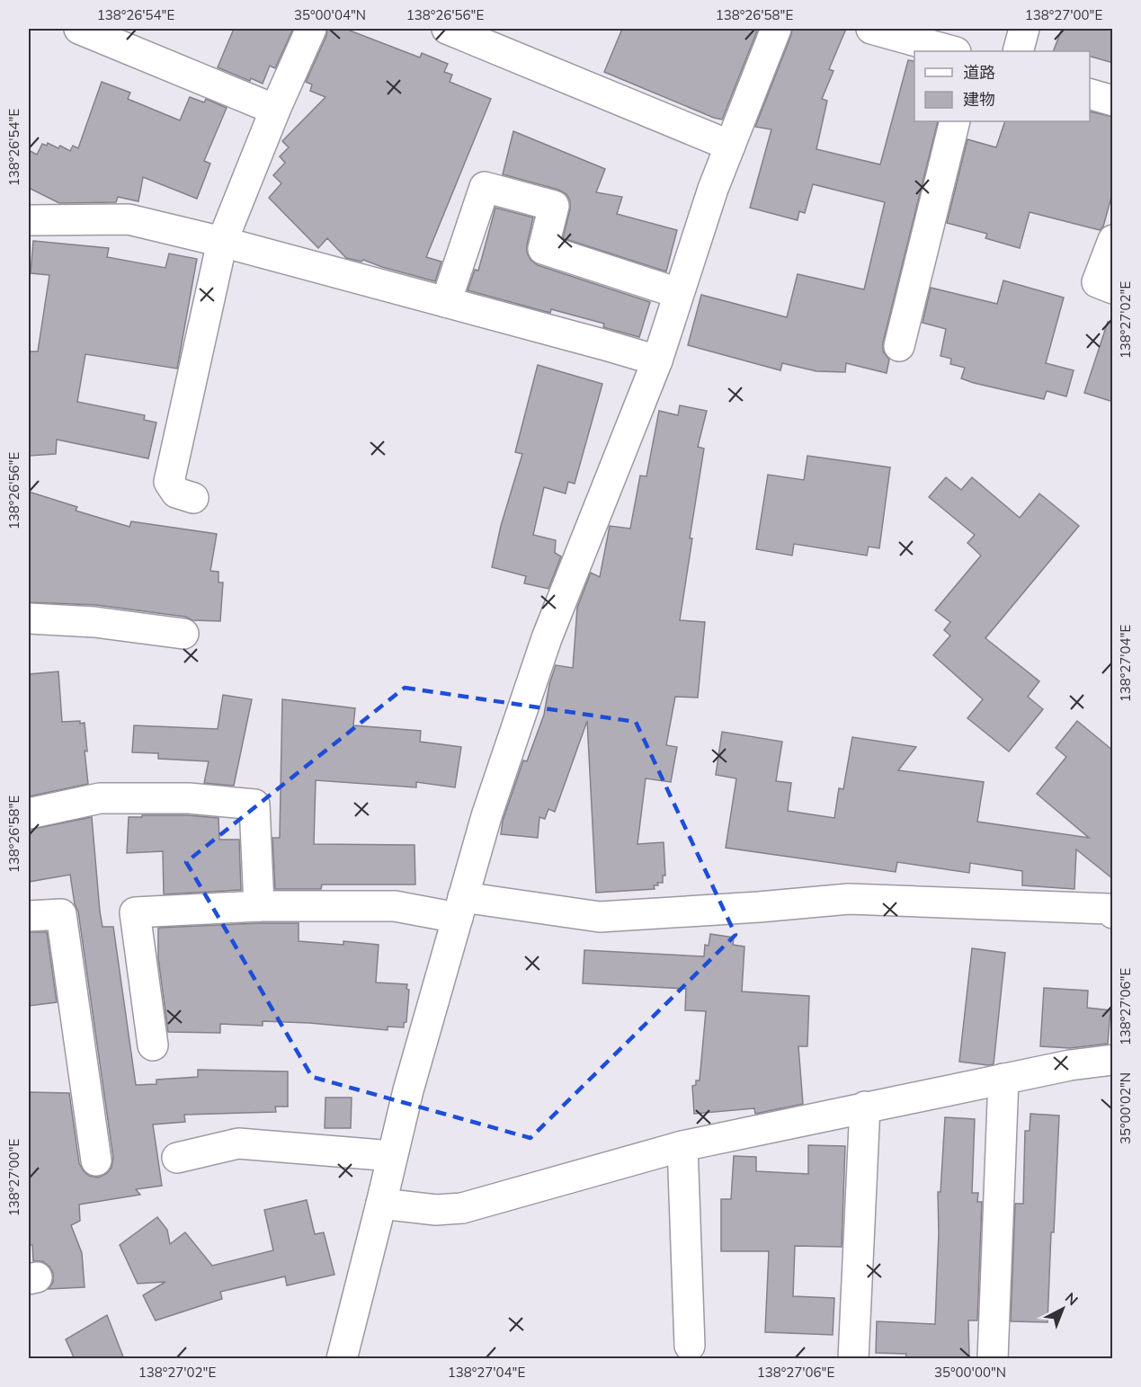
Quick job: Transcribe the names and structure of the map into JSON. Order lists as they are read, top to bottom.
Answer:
{
  "legend": ["道路", "建物"],
  "north": "top right",
  "coordinates": [
    "138°26'54\"E",
    "35°00'04\"N",
    "138°26'56\"E",
    "138°26'58\"E",
    "138°27'00\"E",
    "138°27'02\"E",
    "138°27'04\"E",
    "138°27'06\"E",
    "35°00'02\"N",
    "35°00'00\"N"
  ]
}
